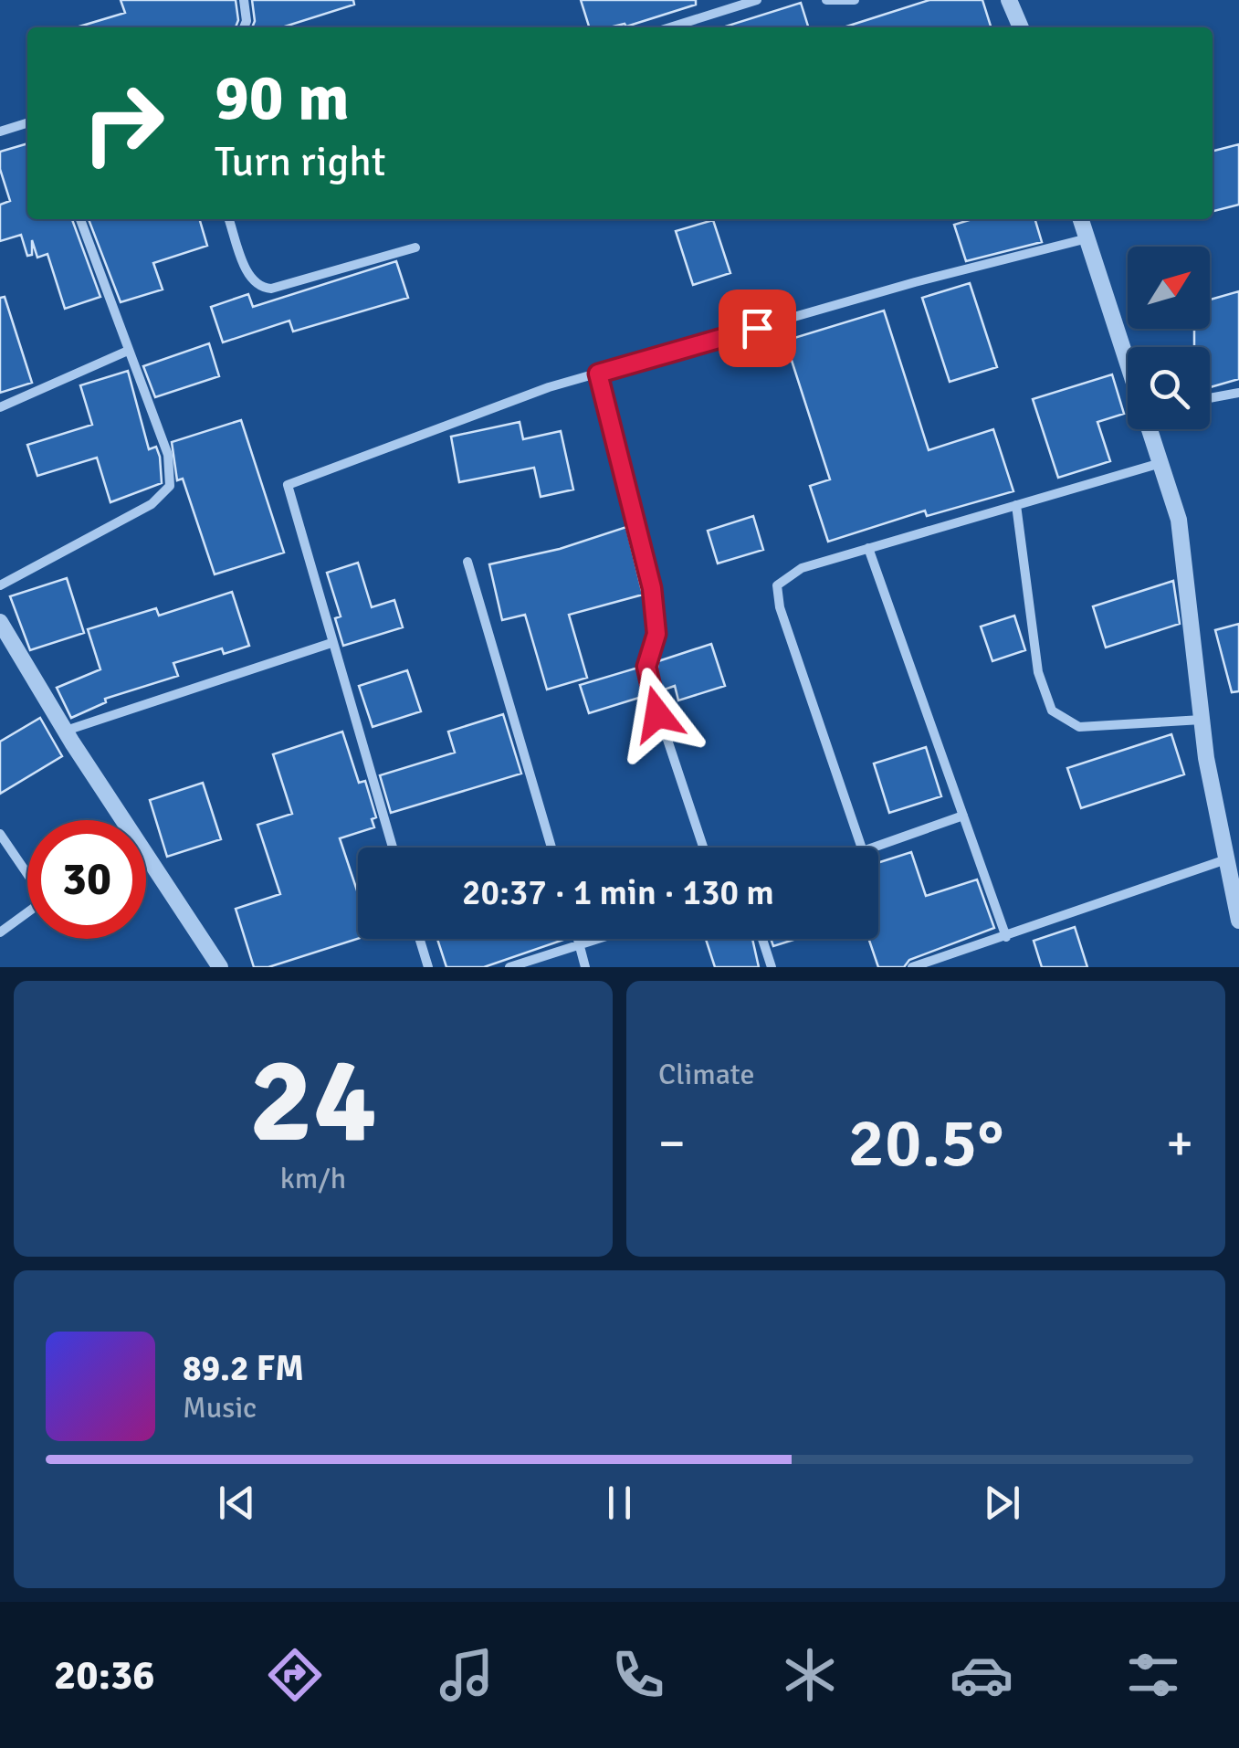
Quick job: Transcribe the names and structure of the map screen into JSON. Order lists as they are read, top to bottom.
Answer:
{
  "north": "top right",
  "page": {
    "turn": ["90 m", "Turn right"],
    "limit": "30",
    "trip": "20:37 · 1 min · 130 m",
    "tile": [
      ["24", "km/h"],
      "Climate"
    ],
    "heat": ["−", "20.5°", "+"],
    "song": ["89.2 FM", "Music"],
    "tabs": "20:36"
  }
}
